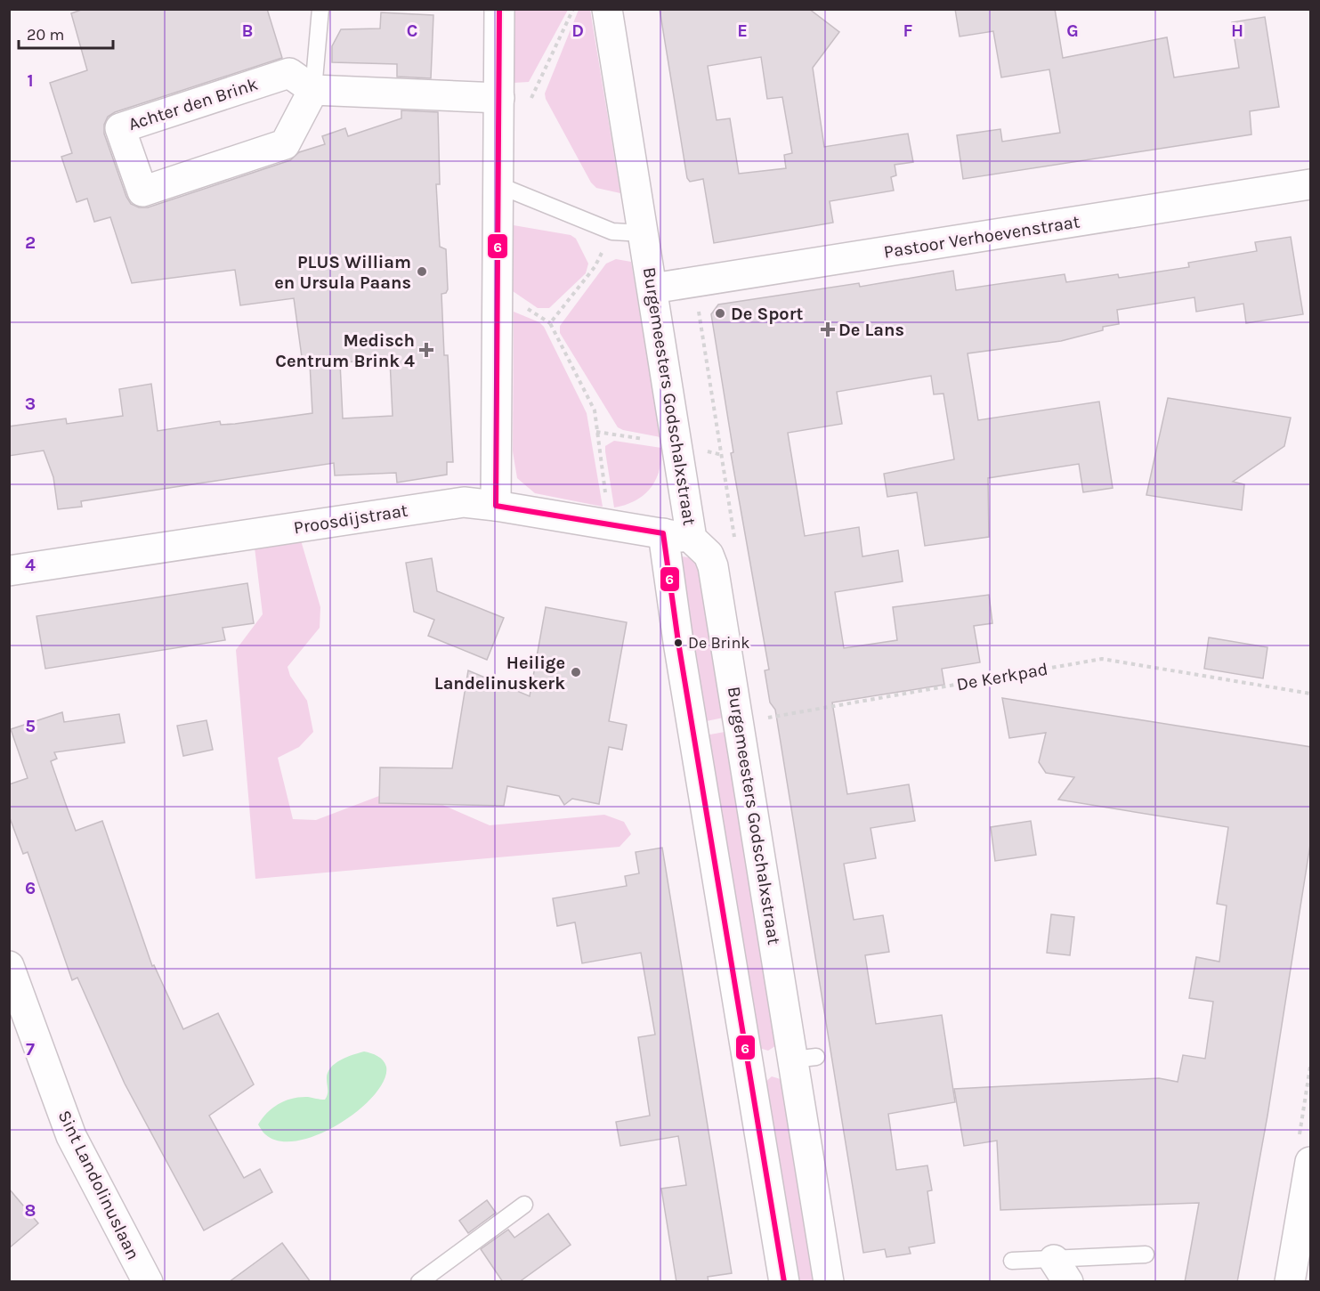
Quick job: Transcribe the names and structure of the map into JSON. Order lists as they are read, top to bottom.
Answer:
{
  "streets": {
    "street": [
      "Achter den Brink",
      "Pastoor Verhoevenstraat",
      "Burgemeesters Godschalxstraat",
      "Proosdijstraat",
      "Sint Landolinuslaan"
    ],
    "path": ["De Kerkpad"]
  },
  "crossings": [
    ["Pastoor Verhoevenstraat", "Burgemeesters Godschalxstraat"],
    ["Burgemeesters Godschalxstraat", "Proosdijstraat"],
    ["Burgemeesters Godschalxstraat", "De Kerkpad"]
  ],
  "places": {
    "other": [
      "PLUS William en Ursula Paans",
      "De Sport",
      "De Brink",
      "Heilige Landelinuskerk"
    ],
    "health": ["De Lans", "Medisch Centrum Brink 4"]
  },
  "lines": ["transit line 6"],
  "scale_bar": "20 m",
  "grid": {
    "columns": [
      "B",
      "C",
      "D",
      "E",
      "F",
      "G",
      "H"
    ],
    "rows": [
      "1",
      "2",
      "3",
      "4",
      "5",
      "6",
      "7",
      "8"
    ]
  }
}
